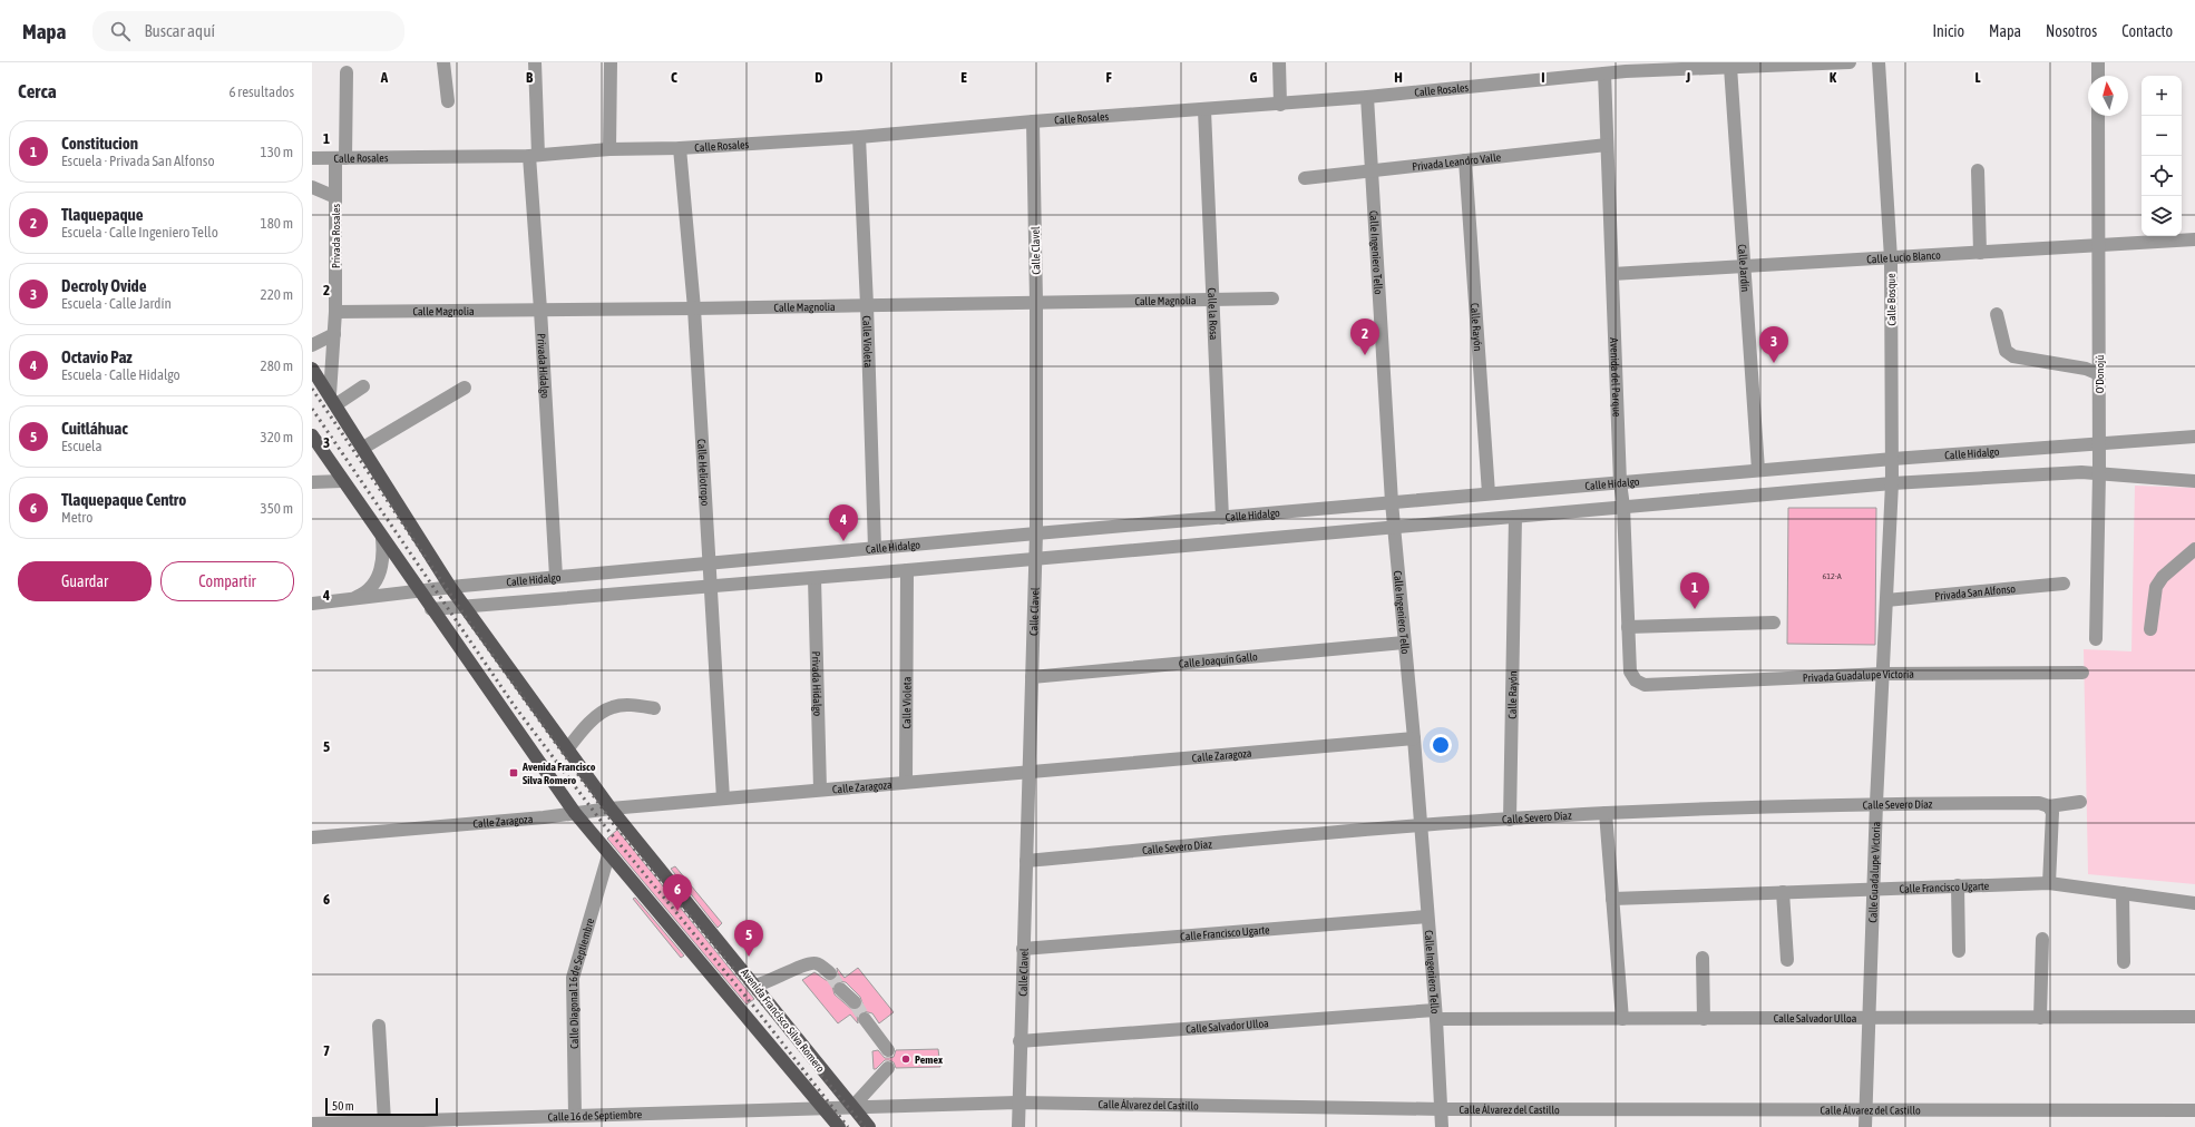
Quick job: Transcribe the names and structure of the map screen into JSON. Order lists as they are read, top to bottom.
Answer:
{
  "streets": {
    "main road": ["Avenida Francisco Silva Romero"],
    "street": [
      "Calle Rosales",
      "Privada Leandro Valle",
      "Privada Rosales",
      "Calle Clavel",
      "Calle Ingeniero Tello",
      "Calle Lucio Blanco",
      "Calle Jardín",
      "Calle Bosque",
      "Calle Magnolia",
      "Calle la Rosa",
      "Calle Rayón",
      "Calle Violeta",
      "Privada Hidalgo",
      "O'Donojú",
      "Avenida del Parque",
      "Calle Hidalgo",
      "Calle Heliotropo",
      "Privada San Alfonso",
      "Calle Joaquín Gallo",
      "Privada Guadalupe Victoria",
      "Calle Zaragoza",
      "Calle Severo Díaz",
      "Calle Guadalupe Victoria",
      "Calle Francisco Ugarte",
      "Calle Diagonal 16 de Septiembre",
      "Calle Salvador Ulloa",
      "Calle Álvarez del Castillo",
      "Calle 16 de Septiembre"
    ]
  },
  "crossings": [
    ["Calle Rosales", "Privada Rosales"],
    ["Calle Rosales", "Calle Clavel"],
    ["Calle Rosales", "Calle Ingeniero Tello"],
    ["Calle Rosales", "Calle Jardín"],
    ["Calle Rosales", "Calle la Rosa"],
    ["Calle Rosales", "Calle Violeta"],
    ["Calle Rosales", "Privada Hidalgo"],
    ["Calle Rosales", "Avenida del Parque"],
    ["Calle Rosales", "Calle Heliotropo"],
    ["Privada Leandro Valle", "Calle Ingeniero Tello"],
    ["Privada Leandro Valle", "Calle Rayón"],
    ["Privada Leandro Valle", "Avenida del Parque"],
    ["Privada Rosales", "Calle Magnolia"],
    ["Privada Rosales", "Avenida Francisco Silva Romero"],
    ["Calle Clavel", "Calle Magnolia"],
    ["Calle Clavel", "Calle Hidalgo"],
    ["Calle Clavel", "Calle Joaquín Gallo"],
    ["Calle Clavel", "Calle Zaragoza"],
    ["Calle Clavel", "Calle Severo Díaz"],
    ["Calle Clavel", "Calle Francisco Ugarte"],
    ["Calle Clavel", "Calle Salvador Ulloa"],
    ["Calle Clavel", "Calle Álvarez del Castillo"],
    ["Calle Ingeniero Tello", "Calle Hidalgo"],
    ["Calle Ingeniero Tello", "Calle Joaquín Gallo"],
    ["Calle Ingeniero Tello", "Calle Zaragoza"],
    ["Calle Ingeniero Tello", "Calle Severo Díaz"],
    ["Calle Ingeniero Tello", "Calle Francisco Ugarte"],
    ["Calle Ingeniero Tello", "Calle Salvador Ulloa"],
    ["Calle Ingeniero Tello", "Calle Álvarez del Castillo"],
    ["Calle Lucio Blanco", "Calle Jardín"],
    ["Calle Lucio Blanco", "Calle Bosque"],
    ["Calle Lucio Blanco", "O'Donojú"],
    ["Calle Lucio Blanco", "Avenida del Parque"],
    ["Calle Jardín", "Calle Hidalgo"],
    ["Calle Bosque", "Calle Hidalgo"],
    ["Calle Bosque", "Calle Guadalupe Victoria"],
    ["Calle Magnolia", "Calle la Rosa"],
    ["Calle Magnolia", "Calle Violeta"],
    ["Calle Magnolia", "Privada Hidalgo"],
    ["Calle Magnolia", "Calle Heliotropo"],
    ["Calle la Rosa", "Calle Hidalgo"],
    ["Calle Rayón", "Calle Hidalgo"],
    ["Calle Rayón", "Calle Severo Díaz"],
    ["Calle Violeta", "Calle Hidalgo"],
    ["Calle Violeta", "Calle Zaragoza"],
    ["Privada Hidalgo", "Calle Hidalgo"],
    ["Privada Hidalgo", "Calle Zaragoza"],
    ["O'Donojú", "Calle Hidalgo"],
    ["Avenida del Parque", "Calle Hidalgo"],
    ["Avenida del Parque", "Privada Guadalupe Victoria"],
    ["Calle Hidalgo", "Calle Heliotropo"],
    ["Calle Hidalgo", "Calle Guadalupe Victoria"],
    ["Calle Hidalgo", "Avenida Francisco Silva Romero"],
    ["Calle Heliotropo", "Calle Zaragoza"],
    ["Privada San Alfonso", "Calle Guadalupe Victoria"],
    ["Privada Guadalupe Victoria", "Calle Guadalupe Victoria"],
    ["Calle Zaragoza", "Avenida Francisco Silva Romero"],
    ["Calle Severo Díaz", "Calle Guadalupe Victoria"],
    ["Calle Guadalupe Victoria", "Calle Francisco Ugarte"],
    ["Calle Guadalupe Victoria", "Calle Salvador Ulloa"],
    ["Calle Guadalupe Victoria", "Calle Álvarez del Castillo"],
    ["Calle Diagonal 16 de Septiembre", "Avenida Francisco Silva Romero"],
    ["Calle Diagonal 16 de Septiembre", "Calle 16 de Septiembre"],
    ["Avenida Francisco Silva Romero", "Calle Álvarez del Castillo"],
    ["Avenida Francisco Silva Romero", "Calle 16 de Septiembre"],
    ["Calle Álvarez del Castillo", "Calle 16 de Septiembre"]
  ],
  "places": {
    "transit": ["Avenida Francisco Silva Romero"],
    "other": ["Pemex"]
  },
  "house_numbers": ["612-A"],
  "scale_bar": "50 m",
  "north": "top",
  "page": {
    "header": "Mapa",
    "search": "Buscar aquí",
    "nav": [
      "Inicio",
      "Mapa",
      "Nosotros",
      "Contacto"
    ],
    "heading": ["Cerca", "6 resultados"],
    "map_buttons": ["+", "−"],
    "list": [
      {
        "mark": "1",
        "name": "Constitucion",
        "note": "Escuela · Privada San Alfonso",
        "value": "130 m"
      },
      {
        "mark": "2",
        "name": "Tlaquepaque",
        "note": "Escuela · Calle Ingeniero Tello",
        "value": "180 m"
      },
      {
        "mark": "3",
        "name": "Decroly Ovide",
        "note": "Escuela · Calle Jardín",
        "value": "220 m"
      },
      {
        "mark": "4",
        "name": "Octavio Paz",
        "note": "Escuela · Calle Hidalgo",
        "value": "280 m"
      },
      {
        "mark": "5",
        "name": "Cuitláhuac",
        "note": "Escuela",
        "value": "320 m"
      },
      {
        "mark": "6",
        "name": "Tlaquepaque Centro",
        "note": "Metro",
        "value": "350 m"
      }
    ],
    "pins": [
      "2",
      "3",
      "4",
      "1",
      "6",
      "5"
    ],
    "buttons": ["Guardar", "Compartir"],
    "scale": "50 m"
  },
  "grid": {
    "columns": [
      "A",
      "B",
      "C",
      "D",
      "E",
      "F",
      "G",
      "H",
      "I",
      "J",
      "K",
      "L"
    ],
    "rows": [
      "1",
      "2",
      "3",
      "4",
      "5",
      "6",
      "7"
    ]
  }
}
